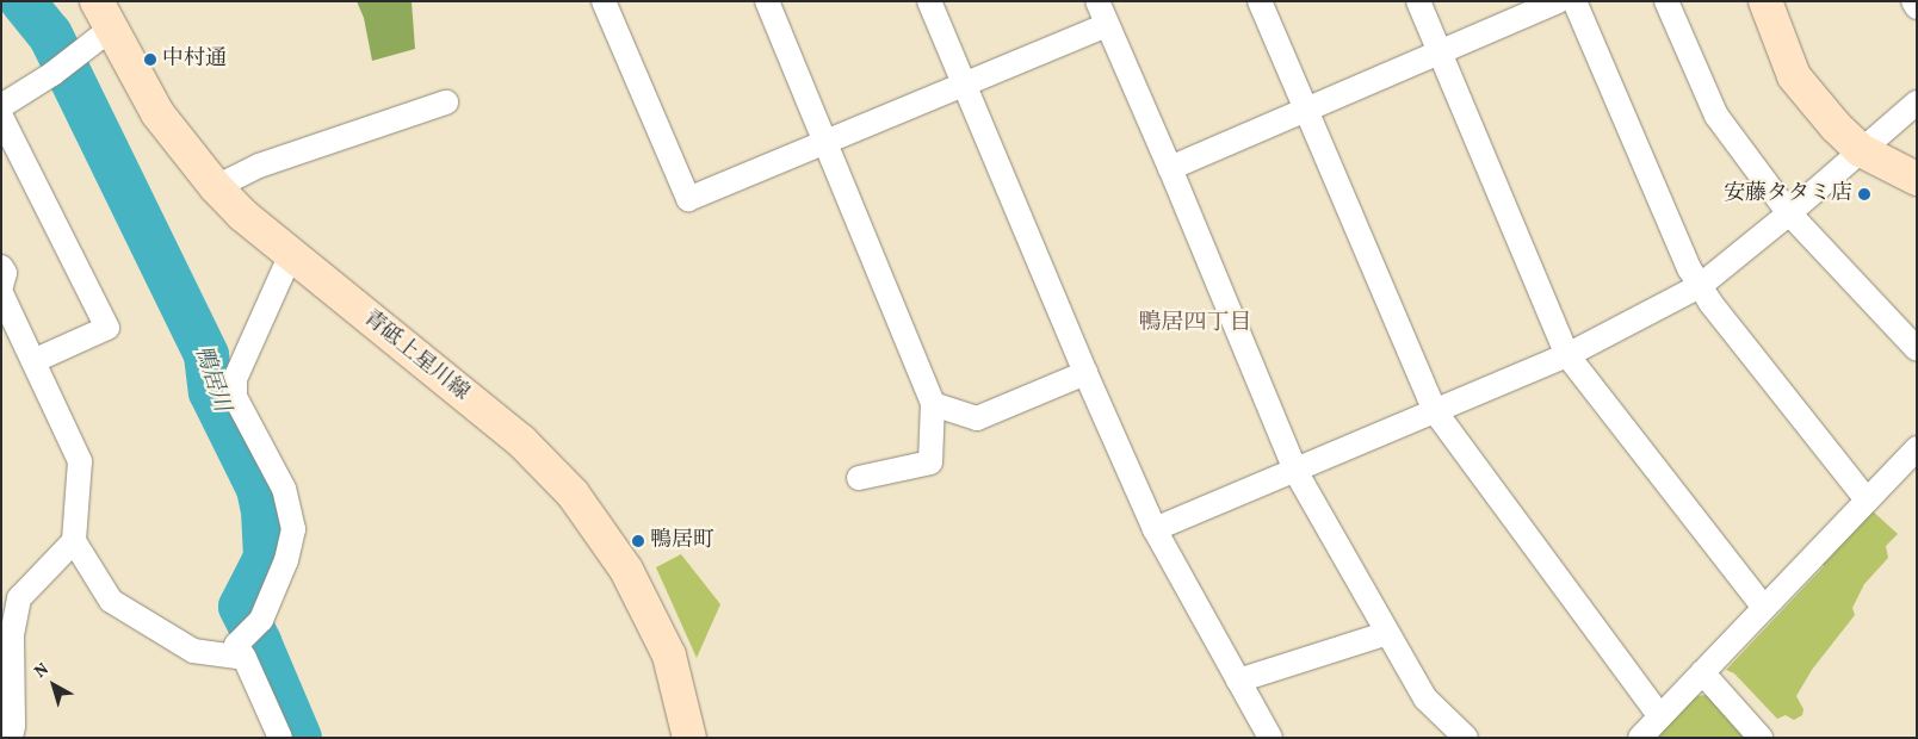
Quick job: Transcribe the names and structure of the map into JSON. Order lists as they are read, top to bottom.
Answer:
{
  "streets": {
    "main road": ["青砥上星川線"]
  },
  "districts": ["鴨居四丁目"],
  "water": ["鴨居川"],
  "places": ["中村通", "安藤タタミ店", "鴨居町"],
  "north": "top left"
}
